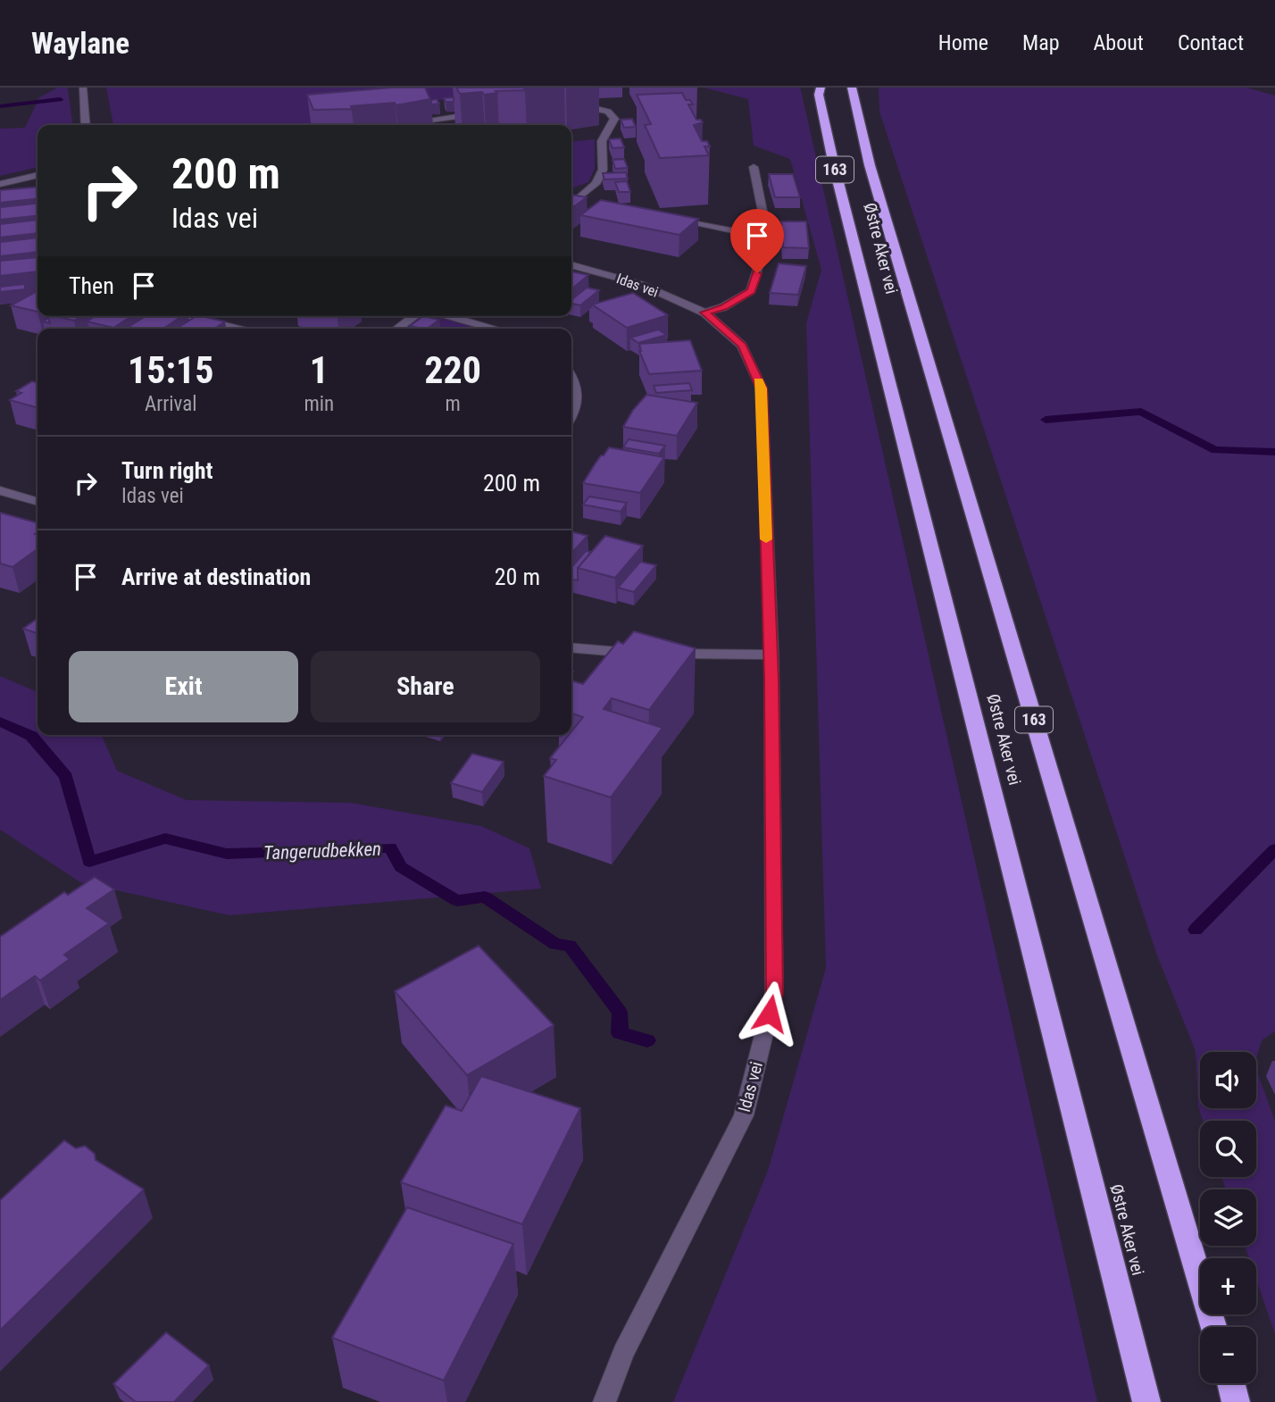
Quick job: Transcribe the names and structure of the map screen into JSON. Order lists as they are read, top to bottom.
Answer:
{
  "streets": {
    "highway": ["163", "Østre Aker vei"],
    "street": ["Idas vei"]
  },
  "water": ["Tangerudbekken"],
  "page": {
    "header": "Waylane",
    "nav": [
      "Home",
      "Map",
      "About",
      "Contact"
    ],
    "turn": ["200 m", "Idas vei"],
    "then": "Then",
    "eta": [
      "15:15",
      "Arrival",
      "1",
      "min",
      "220",
      "m"
    ],
    "list": [
      {
        "name": "Turn right",
        "note": "Idas vei",
        "value": "200 m"
      },
      {
        "name": "Arrive at destination",
        "value": "20 m"
      }
    ],
    "buttons": ["Exit", "Share"],
    "map_buttons": ["+", "−"]
  }
}
